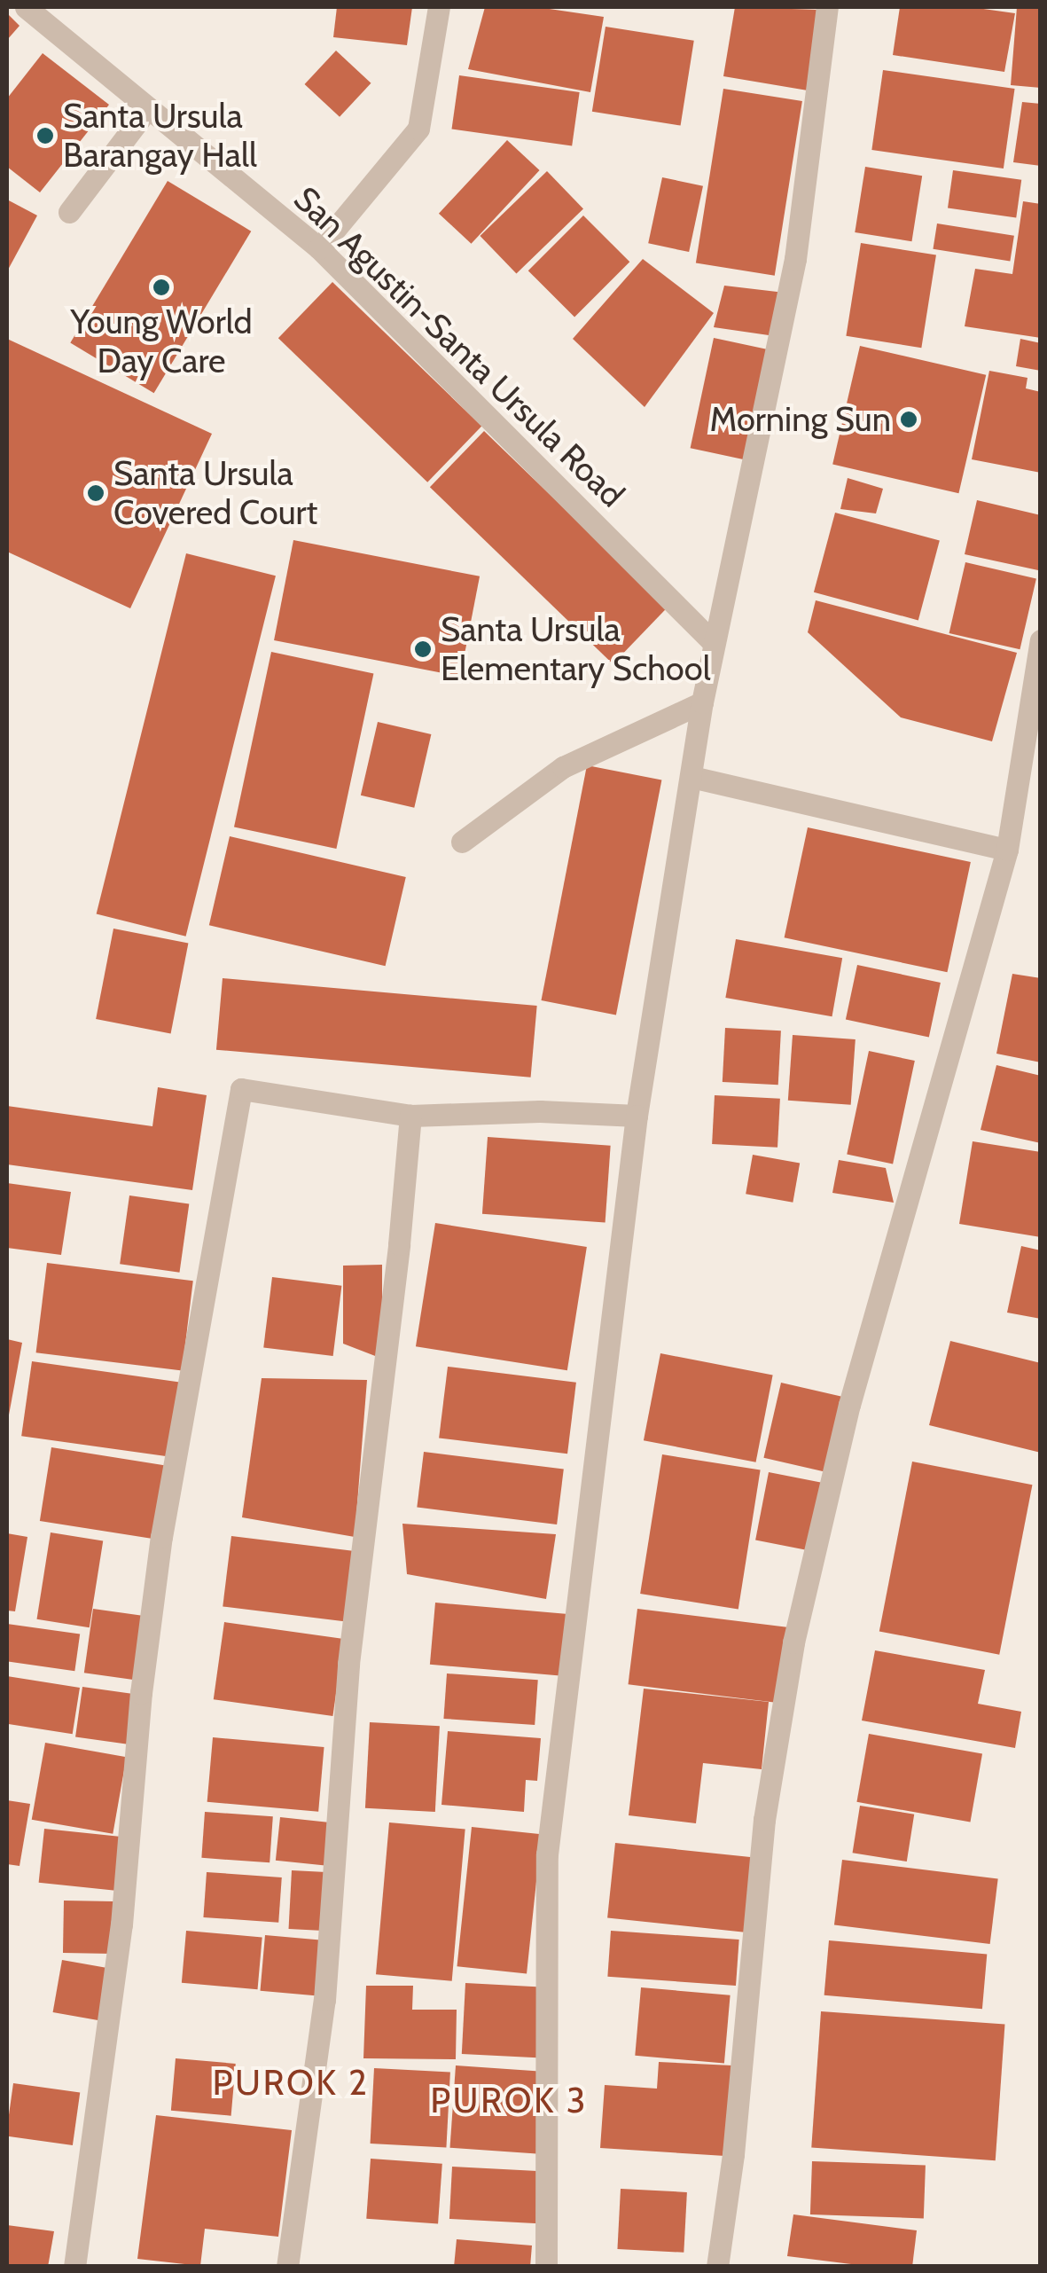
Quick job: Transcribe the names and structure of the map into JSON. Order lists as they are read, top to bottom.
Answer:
{
  "streets": {
    "street": ["San Agustin-Santa Ursula Road"]
  },
  "districts": ["PUROK 2", "PUROK 3"],
  "places": [
    "Santa Ursula Barangay Hall",
    "Young World Day Care",
    "Morning Sun",
    "Santa Ursula Covered Court",
    "Santa Ursula Elementary School"
  ]
}
